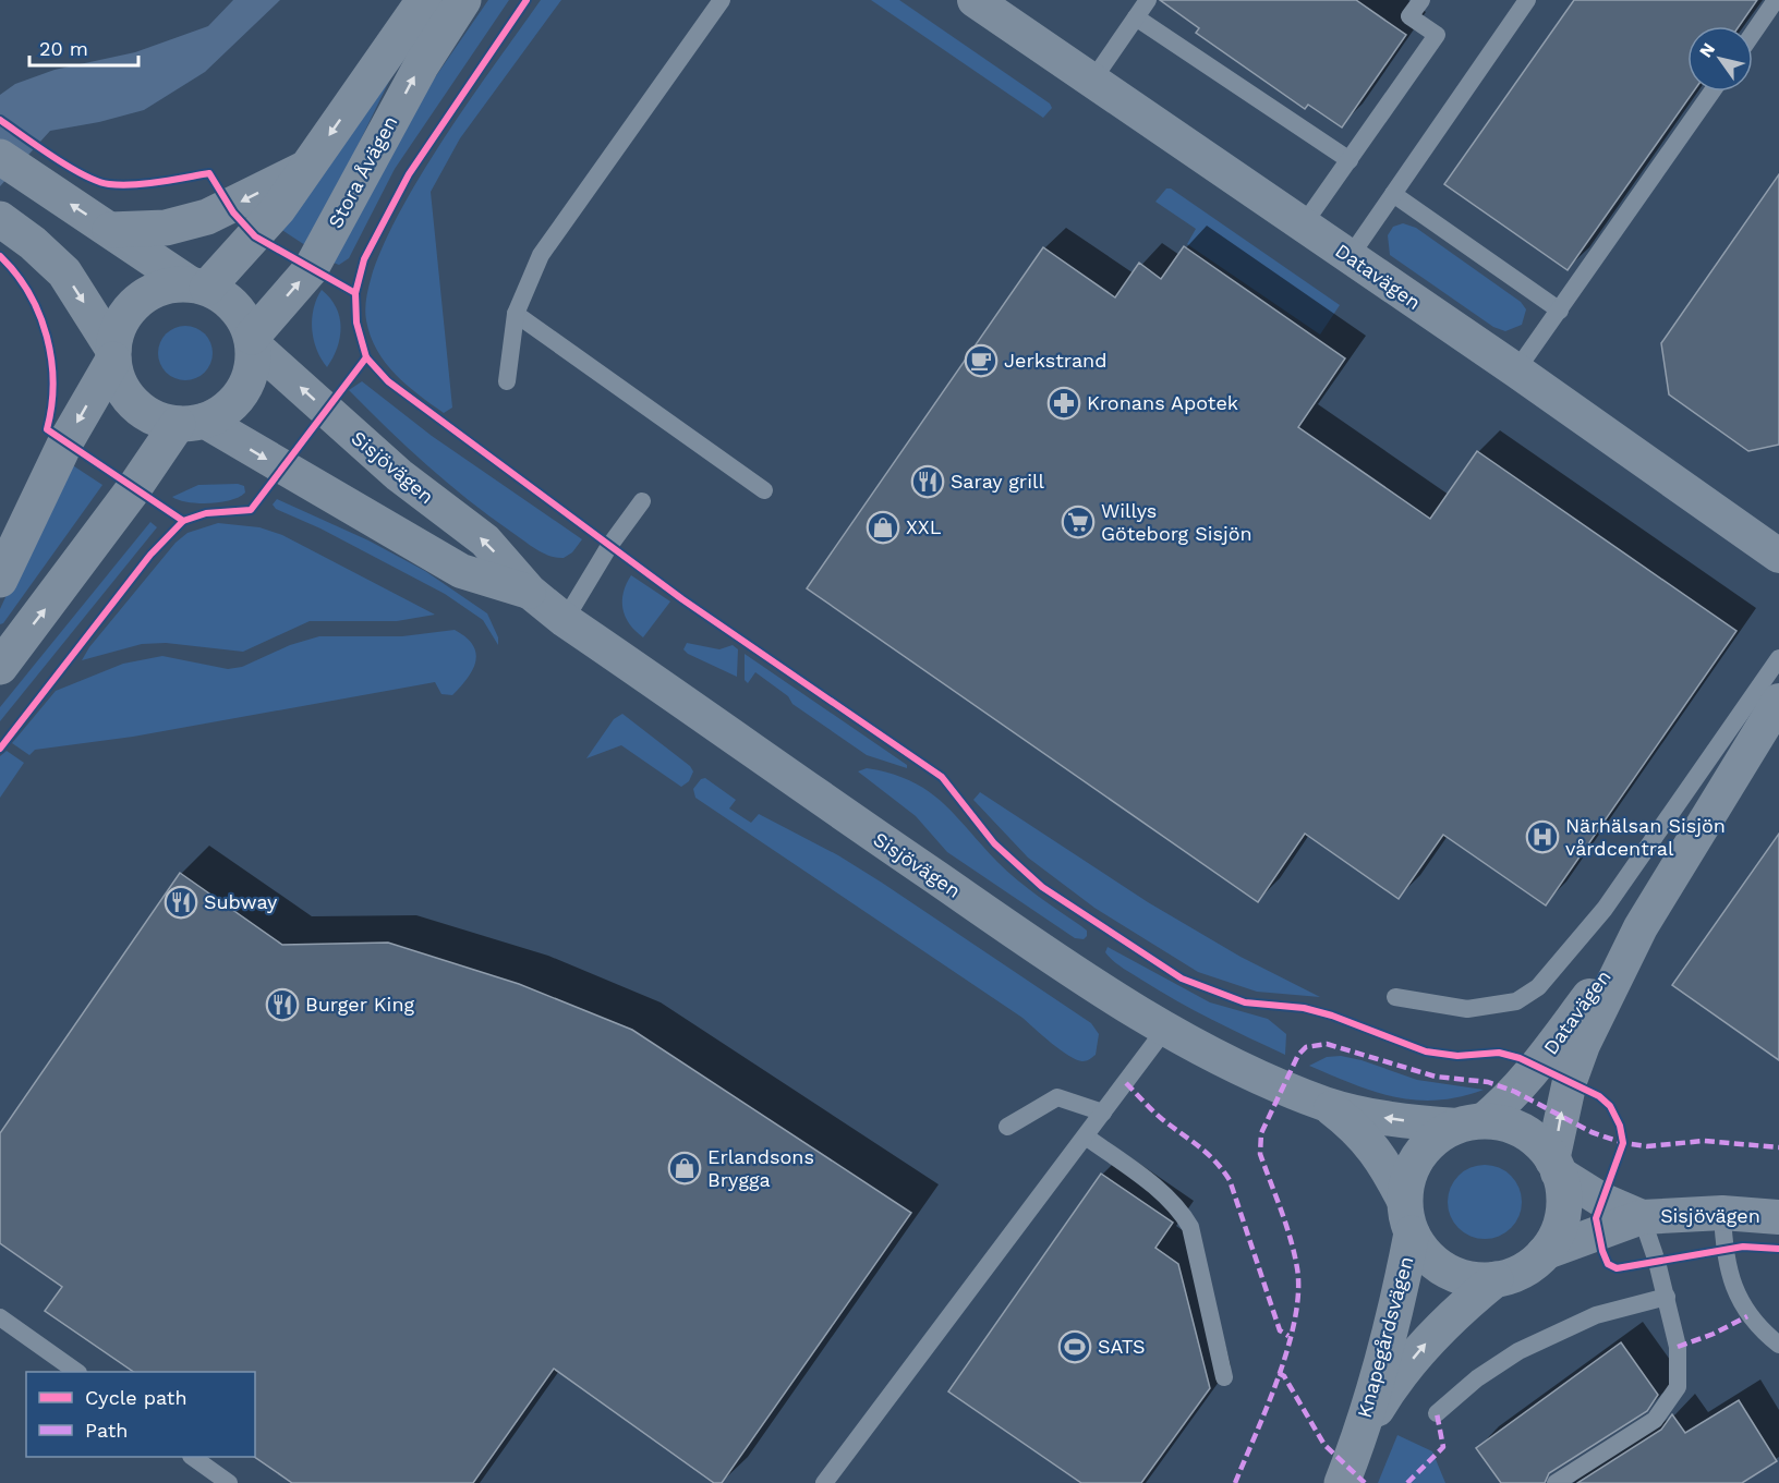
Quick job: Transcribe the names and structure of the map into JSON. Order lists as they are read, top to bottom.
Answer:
{
  "streets": {
    "street": [
      "Stora Åvägen",
      "Datavägen",
      "Sisjövägen",
      "Knapegårdsvägen"
    ]
  },
  "crossings": [
    ["Stora Åvägen", "Sisjövägen"],
    ["Datavägen", "Sisjövägen"],
    ["Datavägen", "Knapegårdsvägen"],
    ["Sisjövägen", "Knapegårdsvägen"]
  ],
  "one_way": ["Knapegårdsvägen"],
  "places": {
    "cafe": ["Jerkstrand"],
    "pharmacy": ["Kronans Apotek"],
    "restaurant": ["Saray grill", "Subway", "Burger King"],
    "supermarket": ["Willys Göteborg Sisjön"],
    "shop": ["XXL", "Erlandsons Brygga"],
    "hospital": ["Närhälsan Sisjön vårdcentral"],
    "sports": ["SATS"]
  },
  "legend": ["Cycle path", "Path"],
  "scale_bar": "20 m",
  "north": "top left"
}
